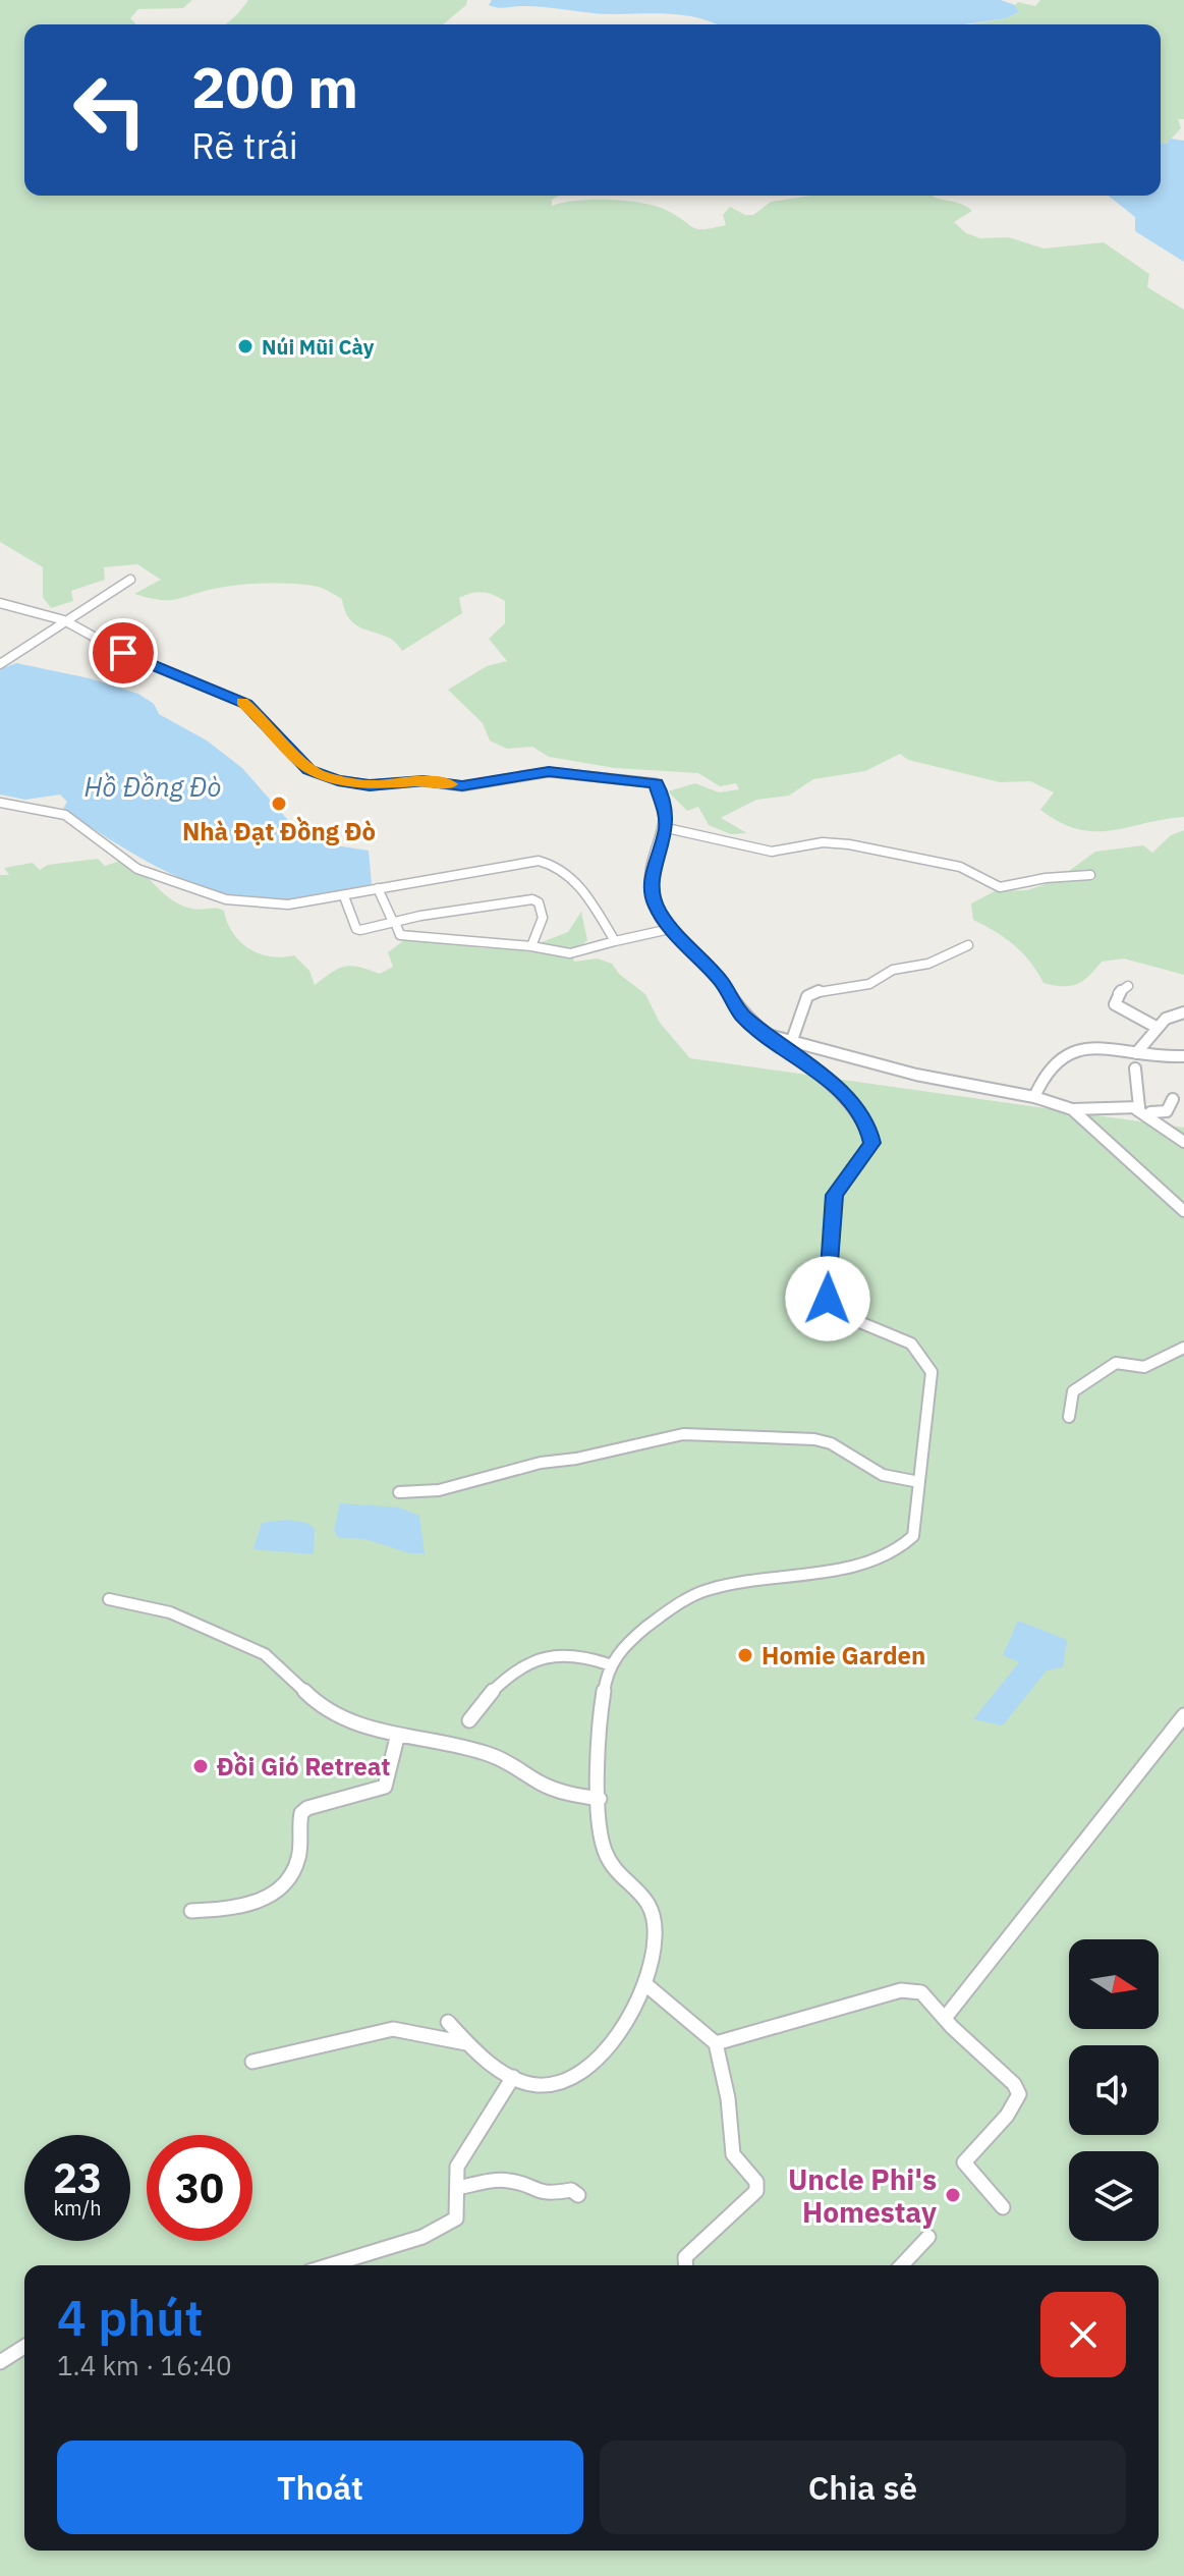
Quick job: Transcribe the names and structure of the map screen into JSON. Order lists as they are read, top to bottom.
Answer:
{
  "water": ["Hồ Đồng Đò"],
  "places": [
    "Núi Mũi Cày",
    "Nhà Đạt Đồng Đò",
    "Homie Garden",
    "Đồi Gió Retreat",
    "Uncle Phi's Homestay"
  ],
  "north": "right",
  "page": {
    "turn": ["200 m", "Rẽ trái"],
    "speed": "23 km/h",
    "limit": "30",
    "heading": ["4 phút", "1.4 km · 16:40"],
    "buttons": ["Thoát", "Chia sẻ"]
  }
}
